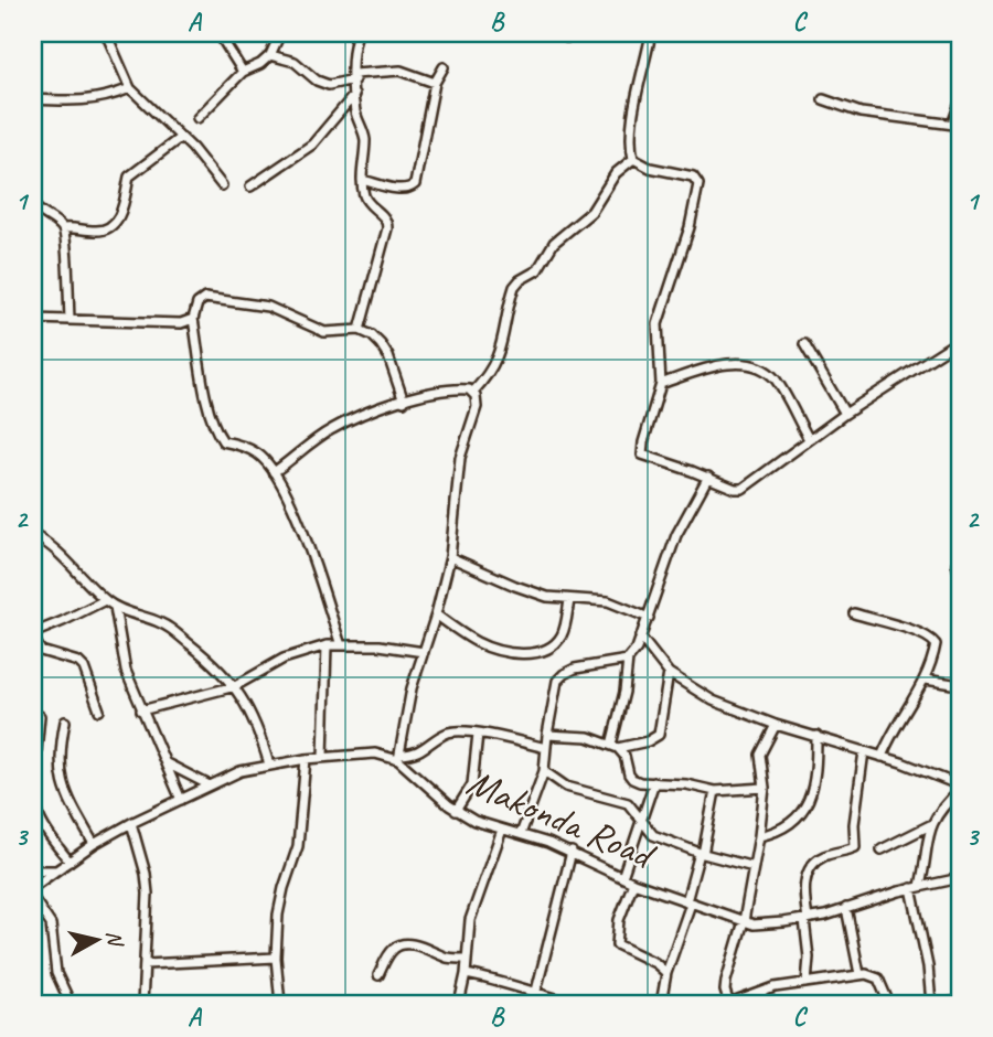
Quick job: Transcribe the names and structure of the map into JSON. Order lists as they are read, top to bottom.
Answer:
{
  "streets": {
    "street": ["Makonda Road"]
  },
  "north": "right",
  "grid": {
    "columns": ["A", "B", "C"],
    "rows": ["1", "2", "3"]
  }
}
